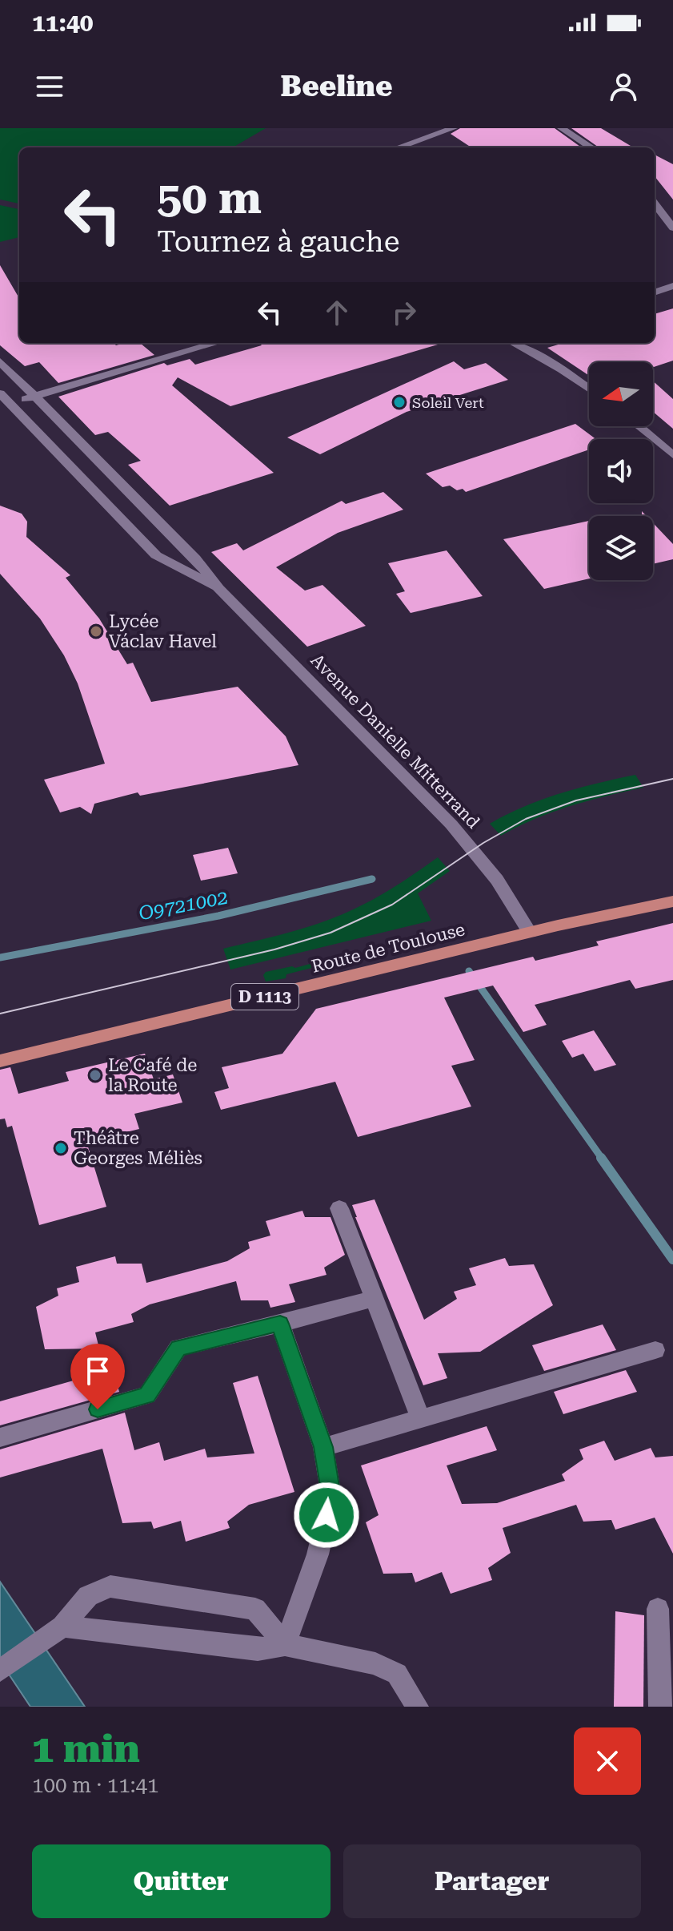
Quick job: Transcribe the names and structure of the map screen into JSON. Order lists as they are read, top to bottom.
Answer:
{
  "streets": {
    "main road": ["Route de Toulouse", "D 1113"],
    "street": ["Avenue Danielle Mitterrand"]
  },
  "crossings": [
    ["Avenue Danielle Mitterrand", "Route de Toulouse"]
  ],
  "water": ["O9721002"],
  "places": [
    "Soleil Vert",
    "Lycée Václav Havel",
    "Le Café de la Route",
    "Théâtre Georges Méliès"
  ],
  "north": "left",
  "page": {
    "status": "11:40",
    "header": "Beeline",
    "turn": ["50 m", "Tournez à gauche"],
    "heading": ["1 min", "100 m · 11:41"],
    "buttons": ["Quitter", "Partager"]
  }
}
